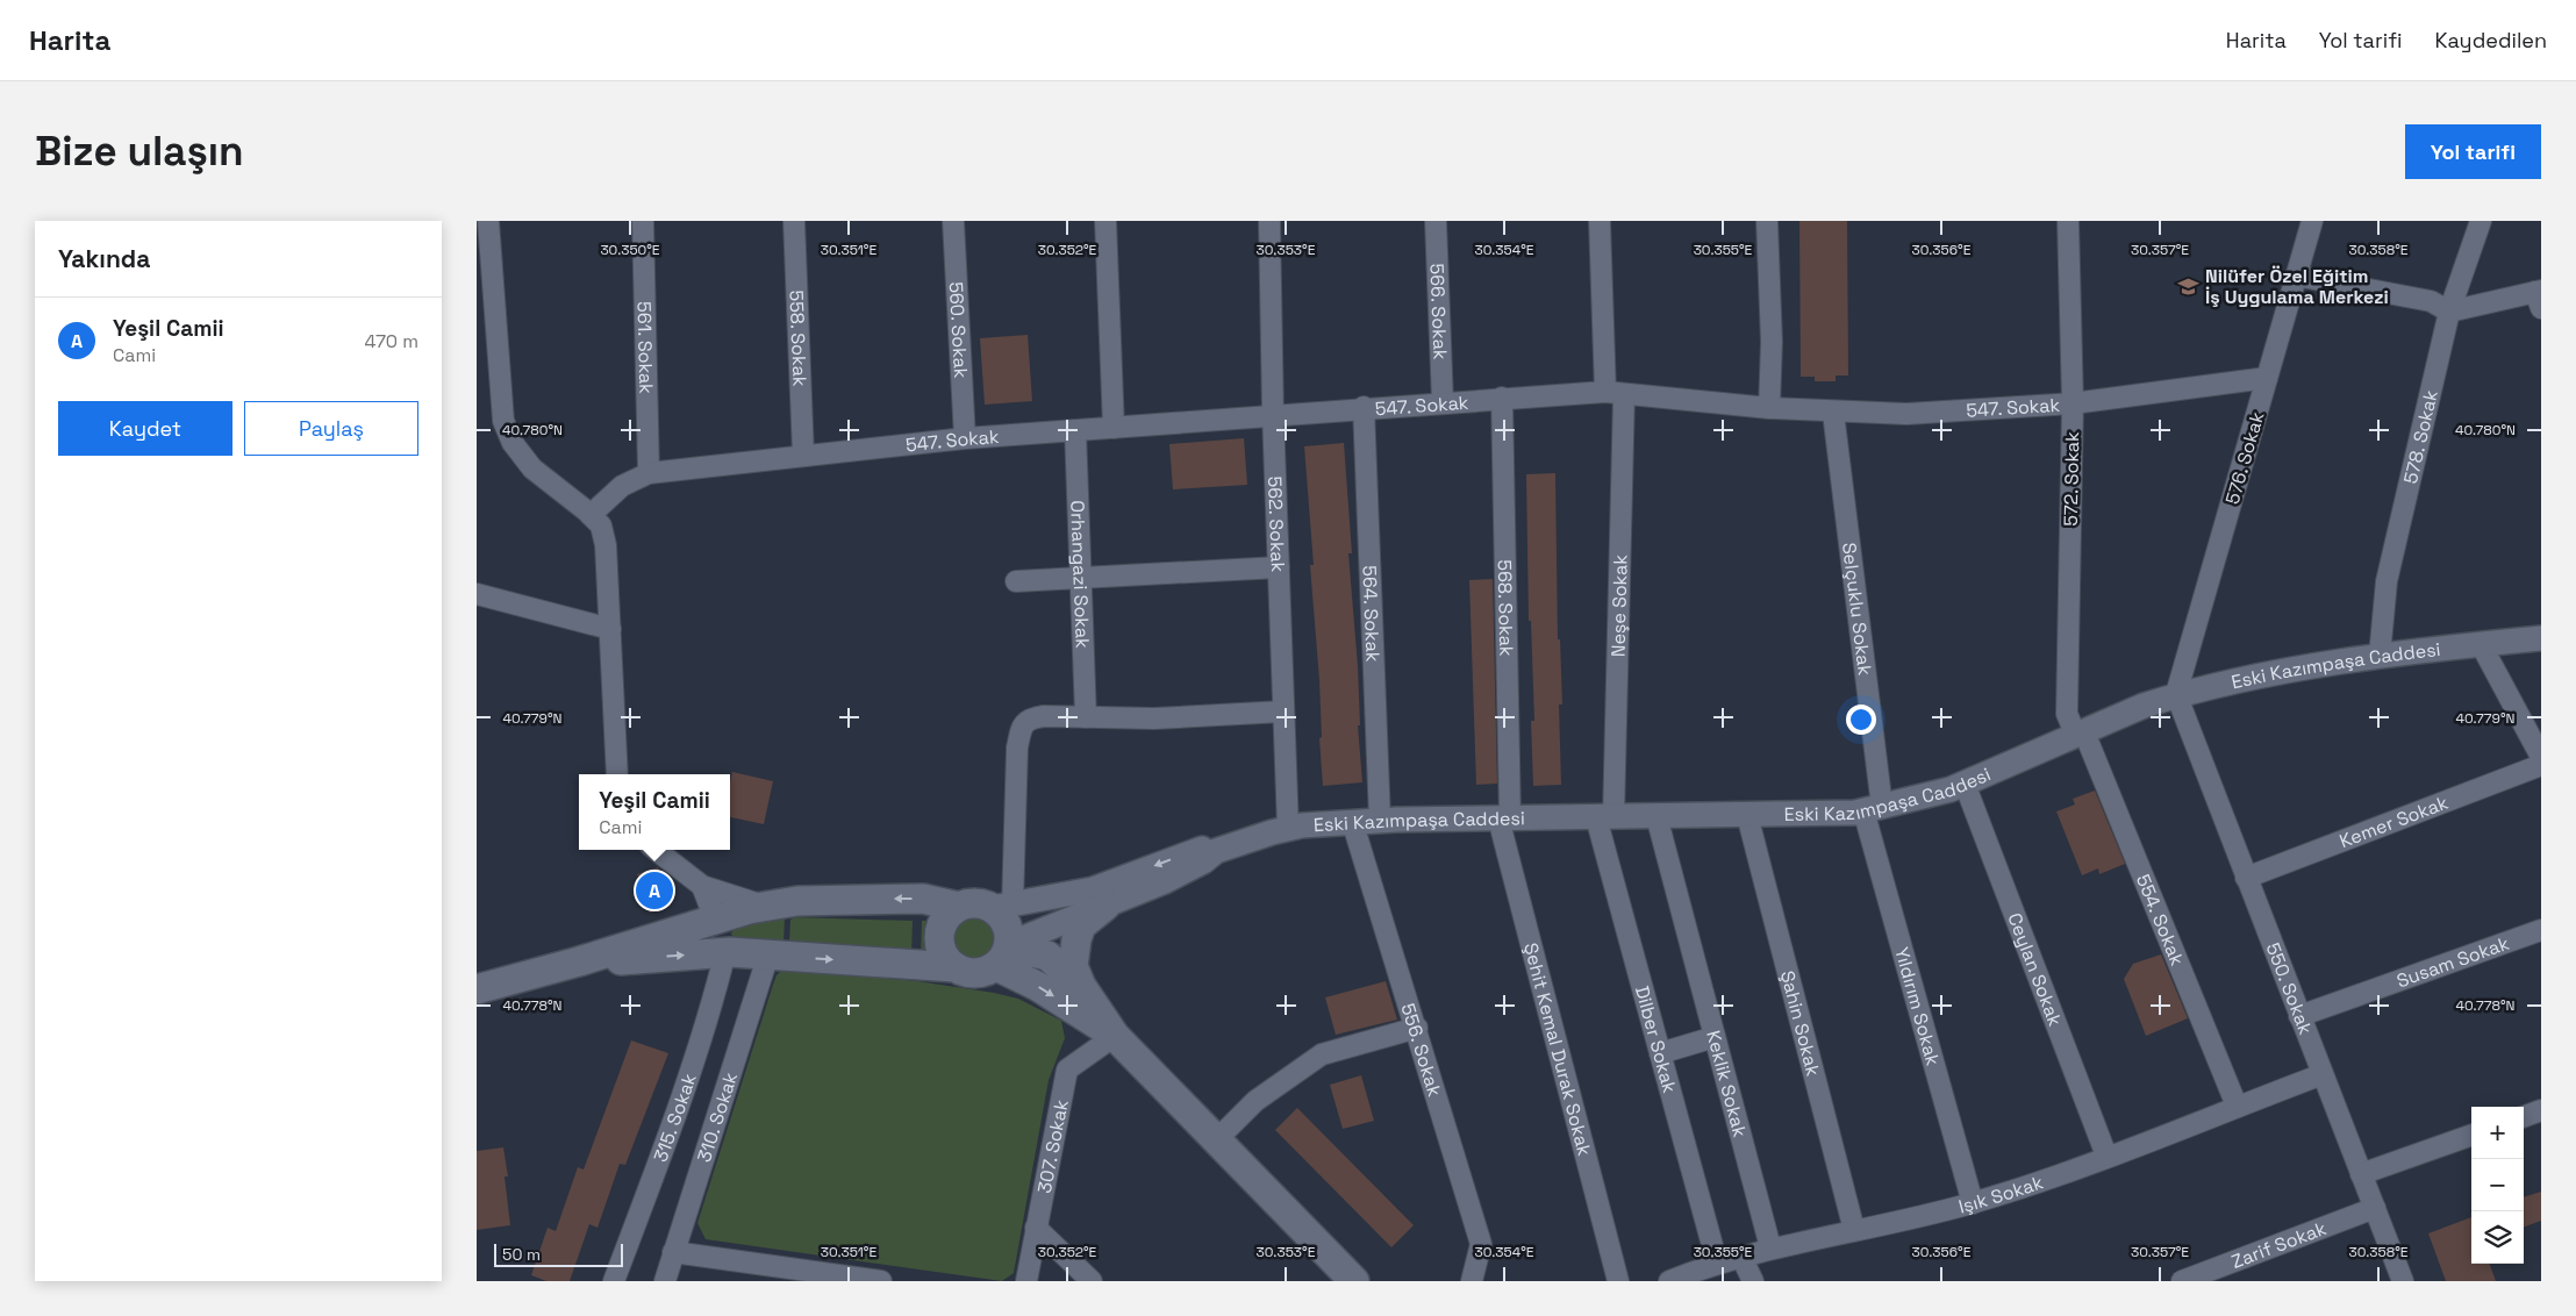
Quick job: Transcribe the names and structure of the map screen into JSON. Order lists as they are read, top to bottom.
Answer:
{
  "streets": {
    "street": [
      "566. Sokak",
      "560. Sokak",
      "558. Sokak",
      "561. Sokak",
      "547. Sokak",
      "578. Sokak",
      "576. Sokak",
      "572. Sokak",
      "562. Sokak",
      "Orhangazi Sokak",
      "Neşe Sokak",
      "568. Sokak",
      "Selçuklu Sokak",
      "564. Sokak",
      "Eski Kazımpaşa Caddesi",
      "Kemer Sokak",
      "554. Sokak",
      "Susam Sokak",
      "Ceylan Sokak",
      "550. Sokak",
      "Yıldırım Sokak",
      "Şahin Sokak",
      "Dilber Sokak",
      "556. Sokak",
      "Şehit Kemal Durak Sokak",
      "Keklik Sokak",
      "310. Sokak",
      "315. Sokak",
      "307. Sokak",
      "Işık Sokak",
      "Zarif Sokak"
    ]
  },
  "crossings": [
    ["566. Sokak", "547. Sokak"],
    ["560. Sokak", "547. Sokak"],
    ["558. Sokak", "547. Sokak"],
    ["561. Sokak", "547. Sokak"],
    ["547. Sokak", "576. Sokak"],
    ["547. Sokak", "572. Sokak"],
    ["547. Sokak", "562. Sokak"],
    ["547. Sokak", "Orhangazi Sokak"],
    ["547. Sokak", "Neşe Sokak"],
    ["547. Sokak", "568. Sokak"],
    ["547. Sokak", "Selçuklu Sokak"],
    ["547. Sokak", "564. Sokak"],
    ["578. Sokak", "Eski Kazımpaşa Caddesi"],
    ["576. Sokak", "Eski Kazımpaşa Caddesi"],
    ["576. Sokak", "550. Sokak"],
    ["572. Sokak", "Eski Kazımpaşa Caddesi"],
    ["572. Sokak", "554. Sokak"],
    ["562. Sokak", "Eski Kazımpaşa Caddesi"],
    ["Neşe Sokak", "Eski Kazımpaşa Caddesi"],
    ["Neşe Sokak", "Dilber Sokak"],
    ["568. Sokak", "Eski Kazımpaşa Caddesi"],
    ["568. Sokak", "Şehit Kemal Durak Sokak"],
    ["Selçuklu Sokak", "Eski Kazımpaşa Caddesi"],
    ["Selçuklu Sokak", "Yıldırım Sokak"],
    ["564. Sokak", "Eski Kazımpaşa Caddesi"],
    ["Eski Kazımpaşa Caddesi", "554. Sokak"],
    ["Eski Kazımpaşa Caddesi", "Ceylan Sokak"],
    ["Eski Kazımpaşa Caddesi", "550. Sokak"],
    ["Eski Kazımpaşa Caddesi", "Yıldırım Sokak"],
    ["Eski Kazımpaşa Caddesi", "Şahin Sokak"],
    ["Eski Kazımpaşa Caddesi", "Dilber Sokak"],
    ["Eski Kazımpaşa Caddesi", "556. Sokak"],
    ["Eski Kazımpaşa Caddesi", "Şehit Kemal Durak Sokak"],
    ["Eski Kazımpaşa Caddesi", "Keklik Sokak"],
    ["Kemer Sokak", "550. Sokak"],
    ["554. Sokak", "Işık Sokak"],
    ["Susam Sokak", "550. Sokak"],
    ["Ceylan Sokak", "Işık Sokak"],
    ["550. Sokak", "Işık Sokak"],
    ["550. Sokak", "Zarif Sokak"],
    ["Yıldırım Sokak", "Işık Sokak"],
    ["Şahin Sokak", "Işık Sokak"],
    ["Dilber Sokak", "Işık Sokak"],
    ["Keklik Sokak", "Işık Sokak"]
  ],
  "places": {
    "school or university": ["Nilüfer Özel Eğitim İş Uygulama Merkezi"]
  },
  "scale_bar": "50 m",
  "page": {
    "header": "Harita",
    "nav": ["Harita", "Yol tarifi", "Kaydedilen"],
    "buttons": [
      "Yol tarifi",
      ["Kaydet", "Paylaş"]
    ],
    "title": "Bize ulaşın",
    "heading": "Yakında",
    "list": [
      {
        "mark": "A",
        "name": "Yeşil Camii",
        "note": "Cami",
        "value": "470 m"
      }
    ],
    "popup": ["Yeşil Camii", "Cami"],
    "pins": "A",
    "map_buttons": ["+", "−"],
    "scale": "50 m"
  },
  "coordinates": [
    "30.350°E",
    "30.351°E",
    "30.352°E",
    "30.353°E",
    "30.354°E",
    "30.355°E",
    "30.356°E",
    "30.357°E",
    "30.358°E",
    "40.780°N",
    "40.779°N",
    "40.778°N"
  ]
}
